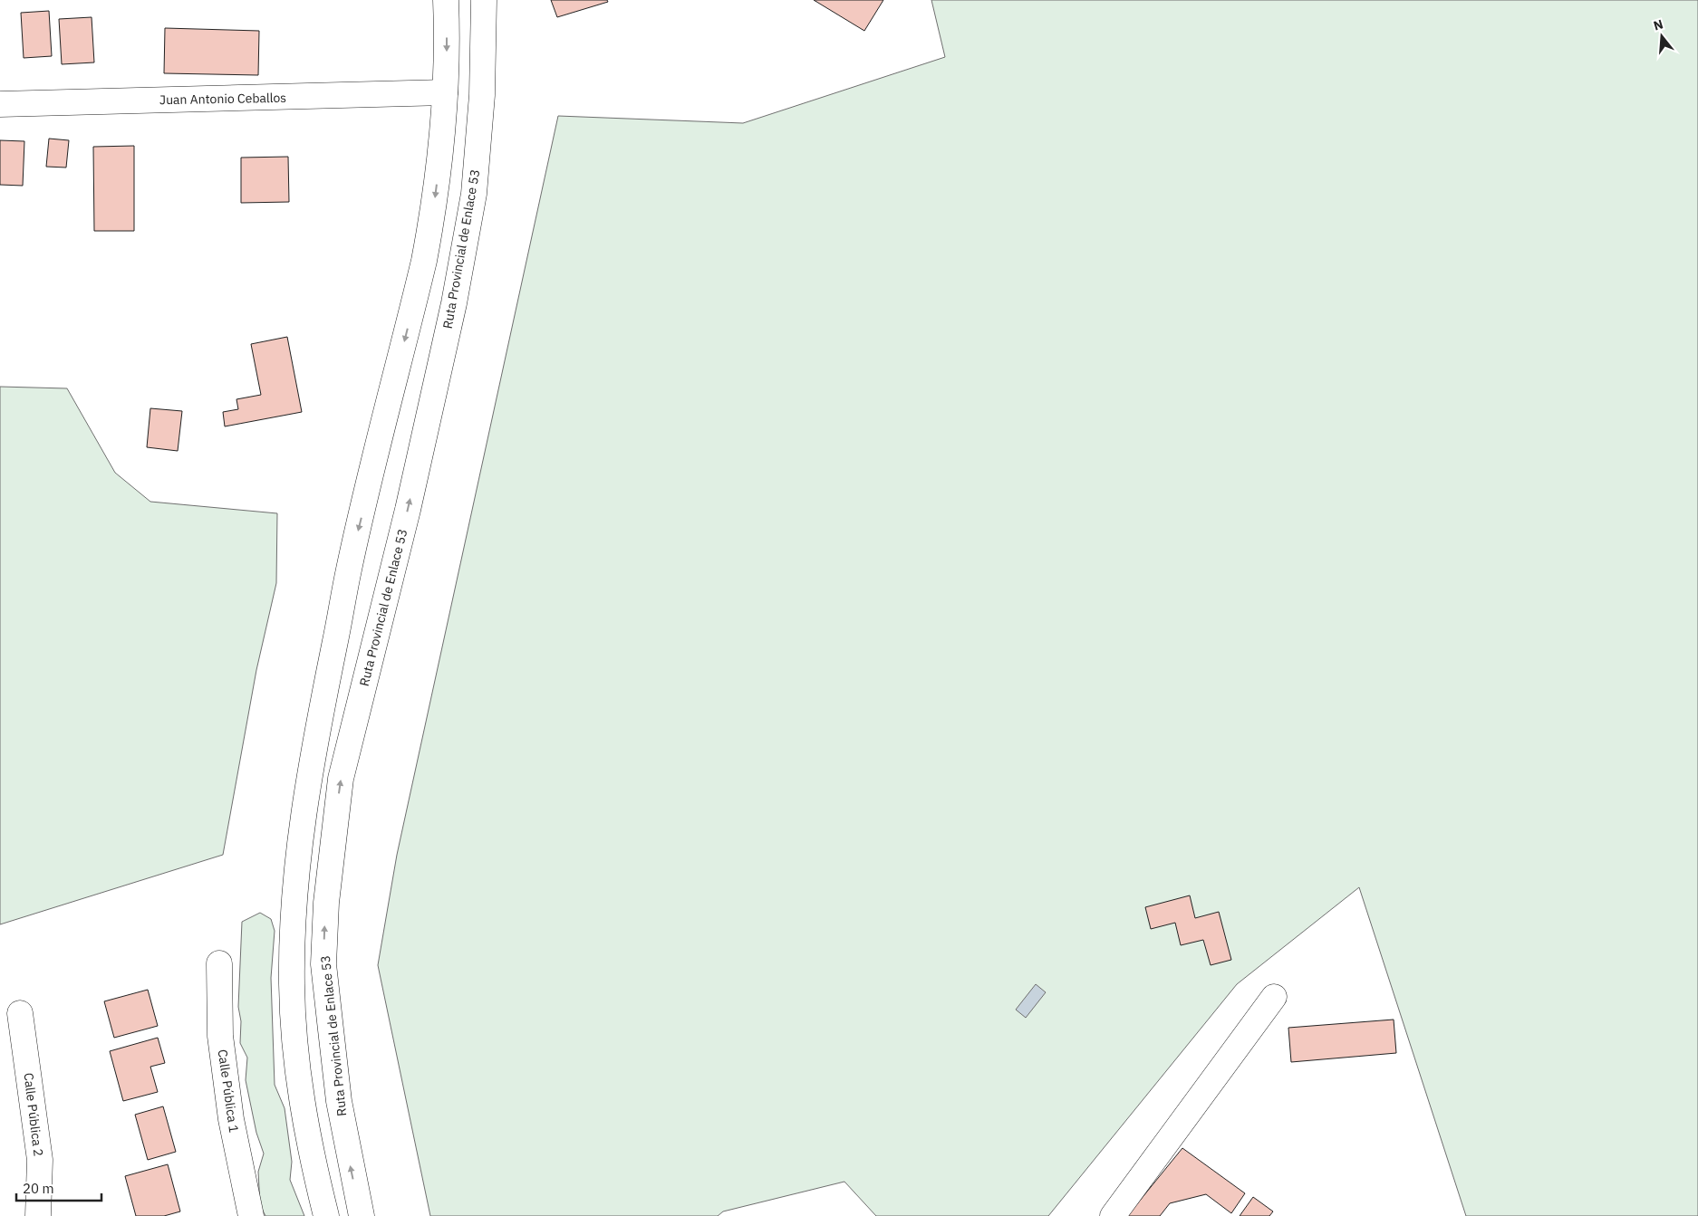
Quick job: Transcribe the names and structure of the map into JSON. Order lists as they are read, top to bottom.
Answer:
{
  "streets": {
    "main road": [
      "Juan Antonio Ceballos",
      "Ruta Provincial de Enlace 53",
      "Calle Pública 1",
      "Calle Pública 2"
    ]
  },
  "scale_bar": "20 m",
  "north": "top"
}
